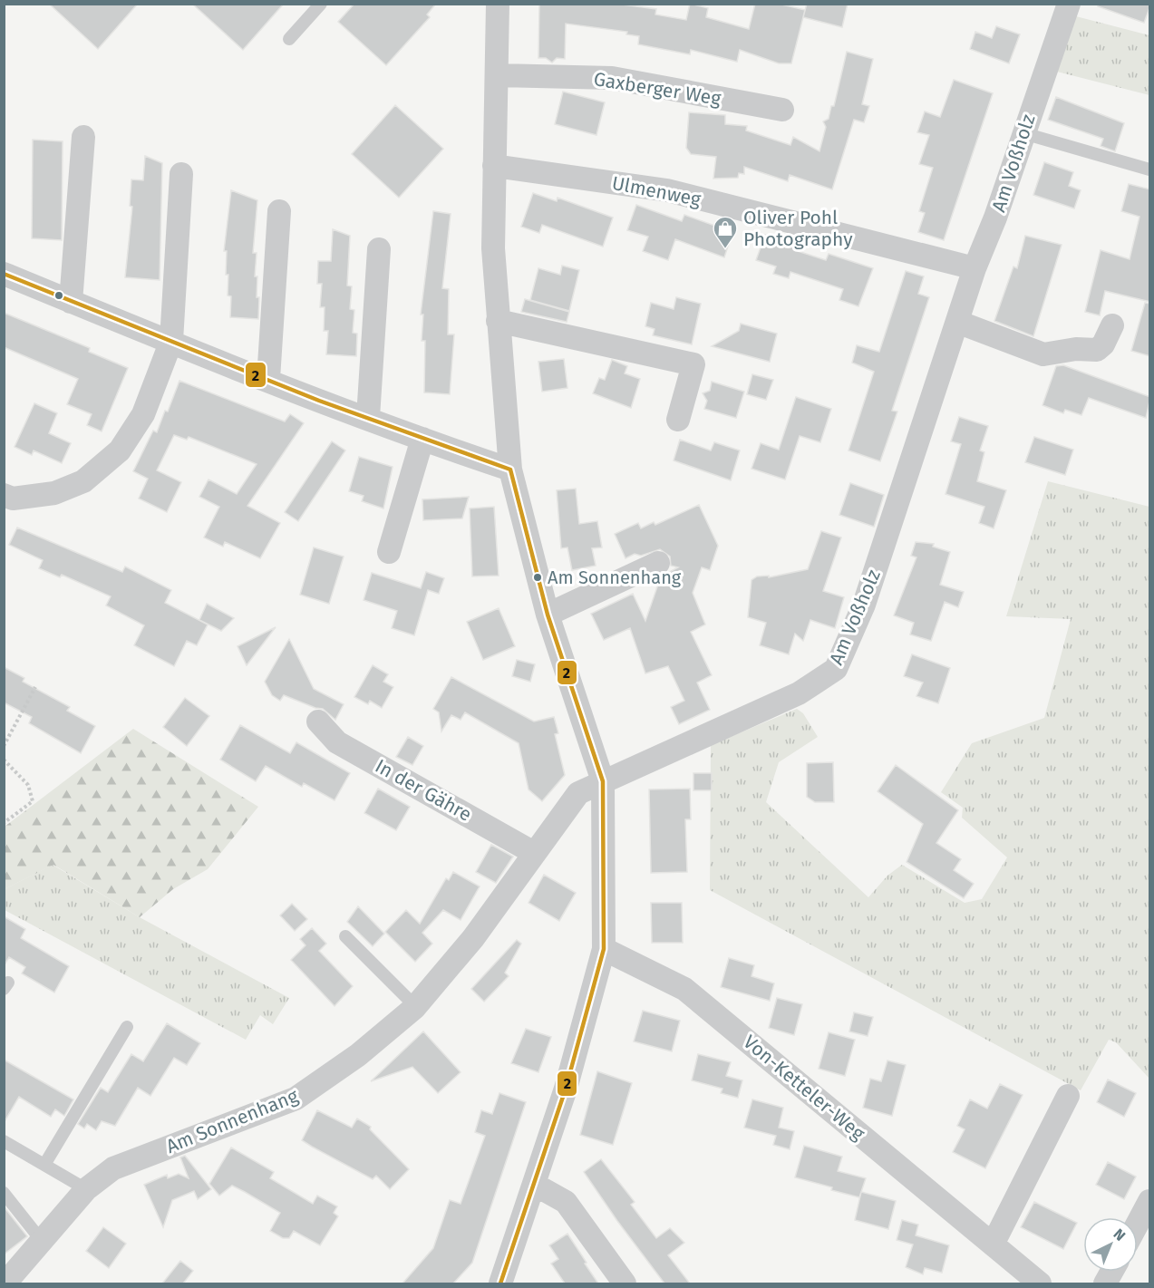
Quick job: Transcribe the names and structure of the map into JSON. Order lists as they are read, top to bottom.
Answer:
{
  "streets": {
    "street": [
      "Gaxberger Weg",
      "Am Voßholz",
      "Ulmenweg",
      "In der Gähre",
      "Von-Ketteler-Weg",
      "Am Sonnenhang"
    ]
  },
  "crossings": [
    ["Am Voßholz", "Ulmenweg"],
    ["Am Voßholz", "Am Sonnenhang"],
    ["In der Gähre", "Am Sonnenhang"]
  ],
  "places": {
    "shop": ["Oliver Pohl Photography"],
    "other": ["Am Sonnenhang"]
  },
  "lines": ["transit line 2"],
  "north": "top right"
}
